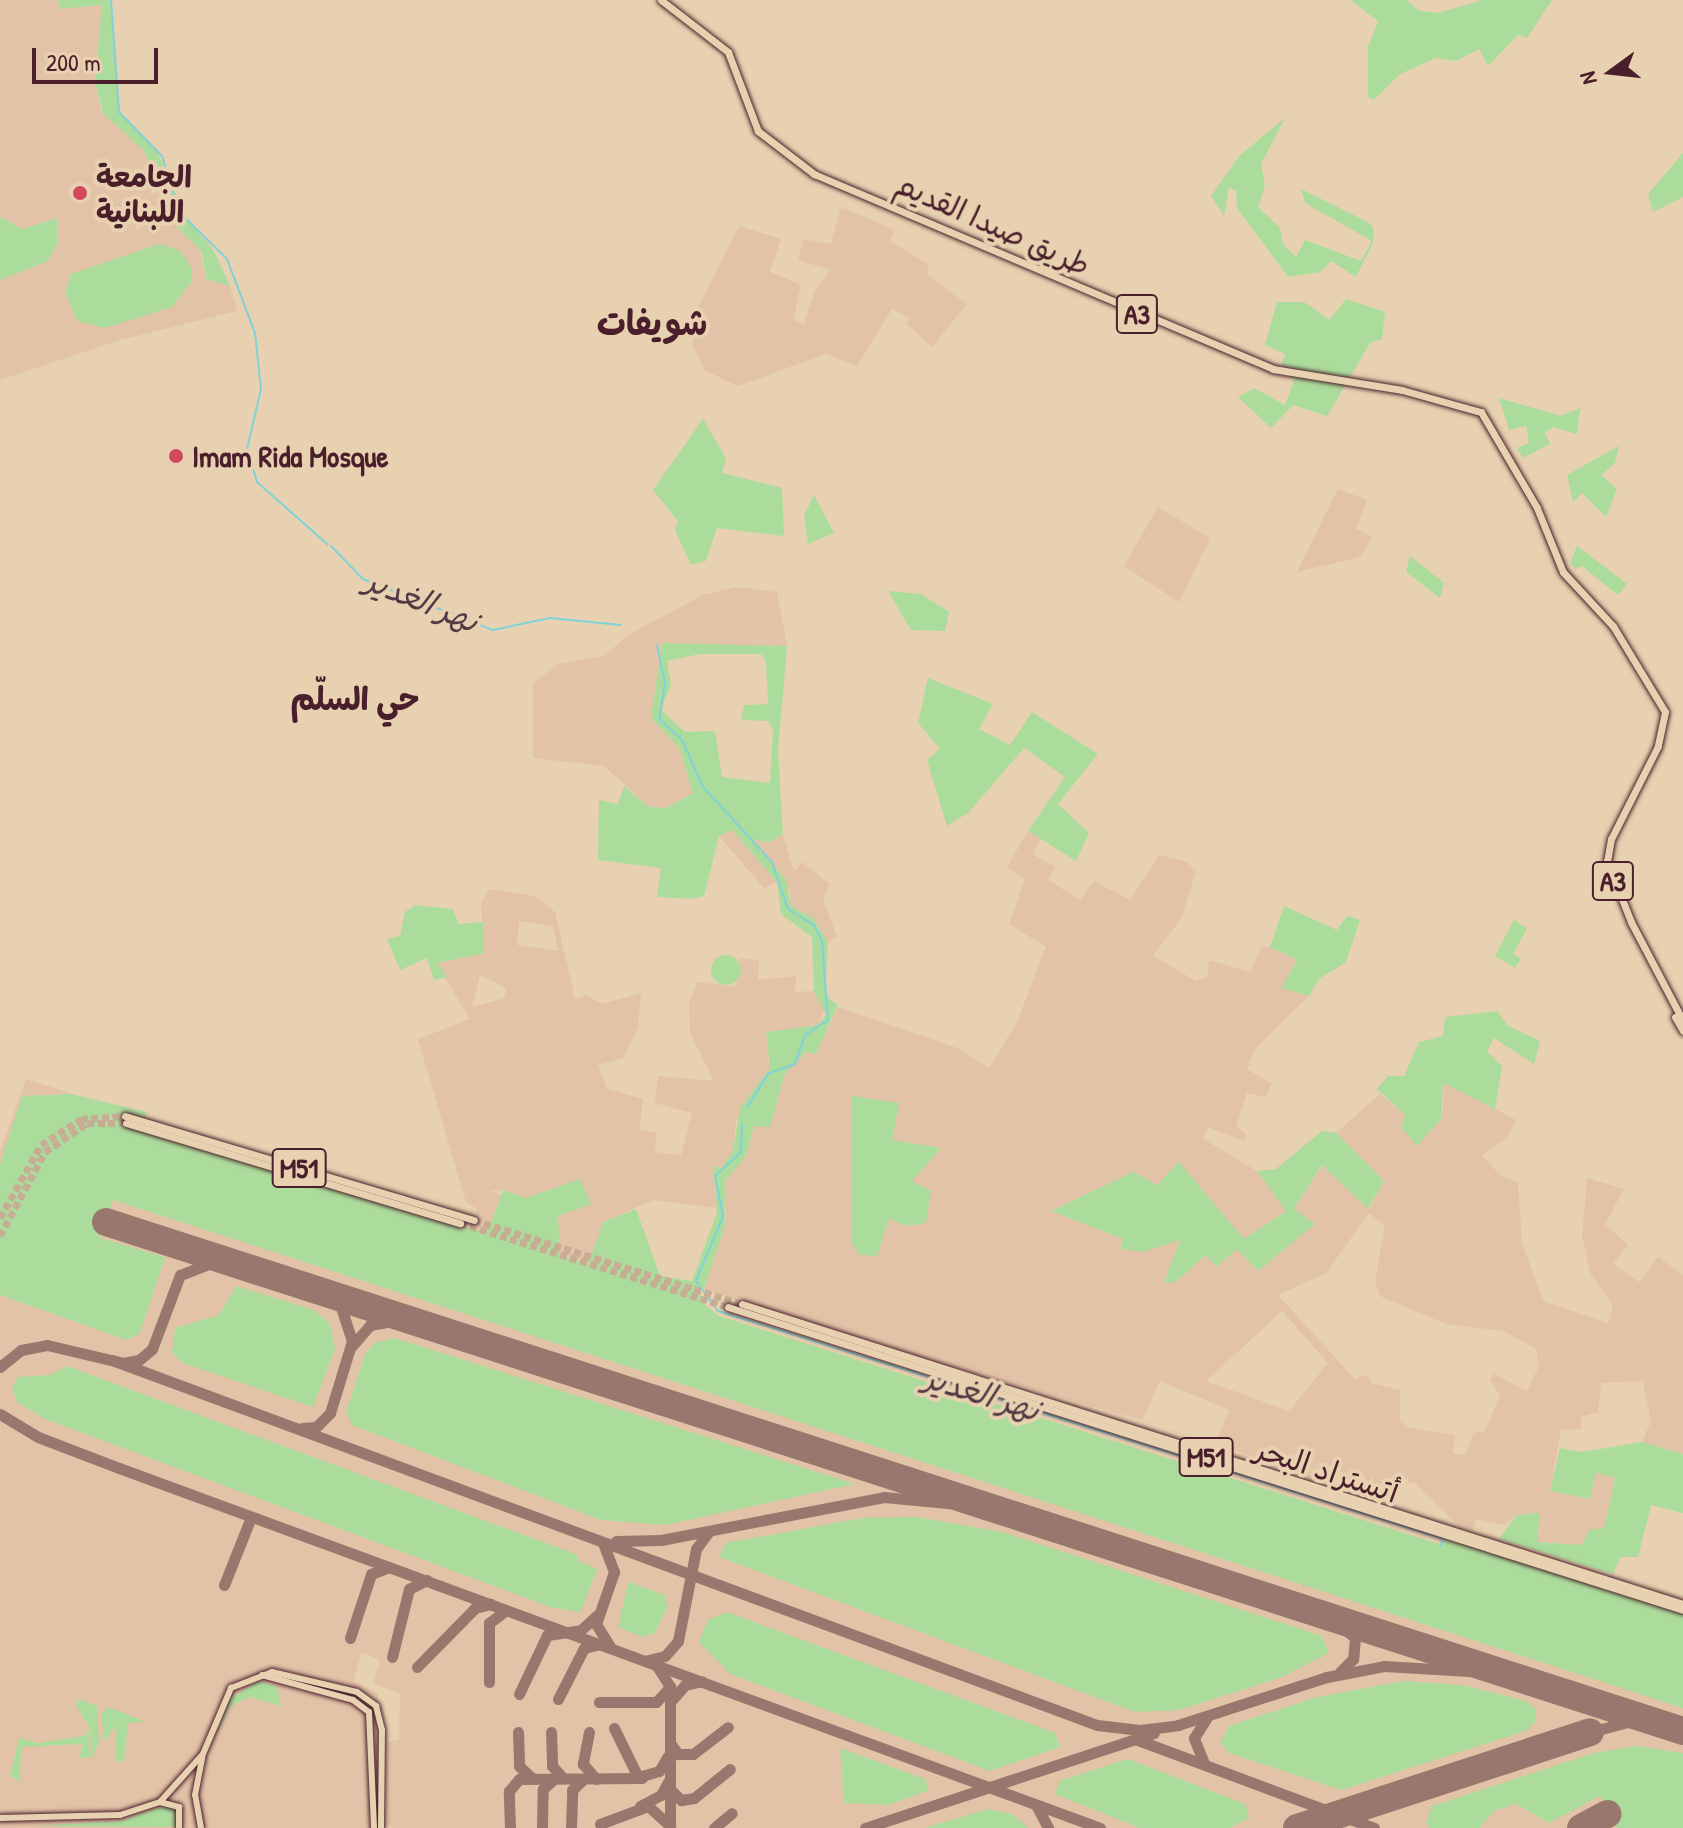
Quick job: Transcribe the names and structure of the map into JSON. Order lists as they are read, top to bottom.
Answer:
{
  "streets": {
    "highway": [
      "طريق صيدا القديم",
      "A3",
      "M51",
      "أتستراد البحر"
    ]
  },
  "crossings": [
    ["طريق صيدا القديم", "A3"]
  ],
  "districts": ["شويفات", "حي السلّم"],
  "water": ["نهر الغدير"],
  "places": ["الجامعة اللبنانية", "Imam Rida Mosque"],
  "scale_bar": "200 m",
  "north": "left"
}
